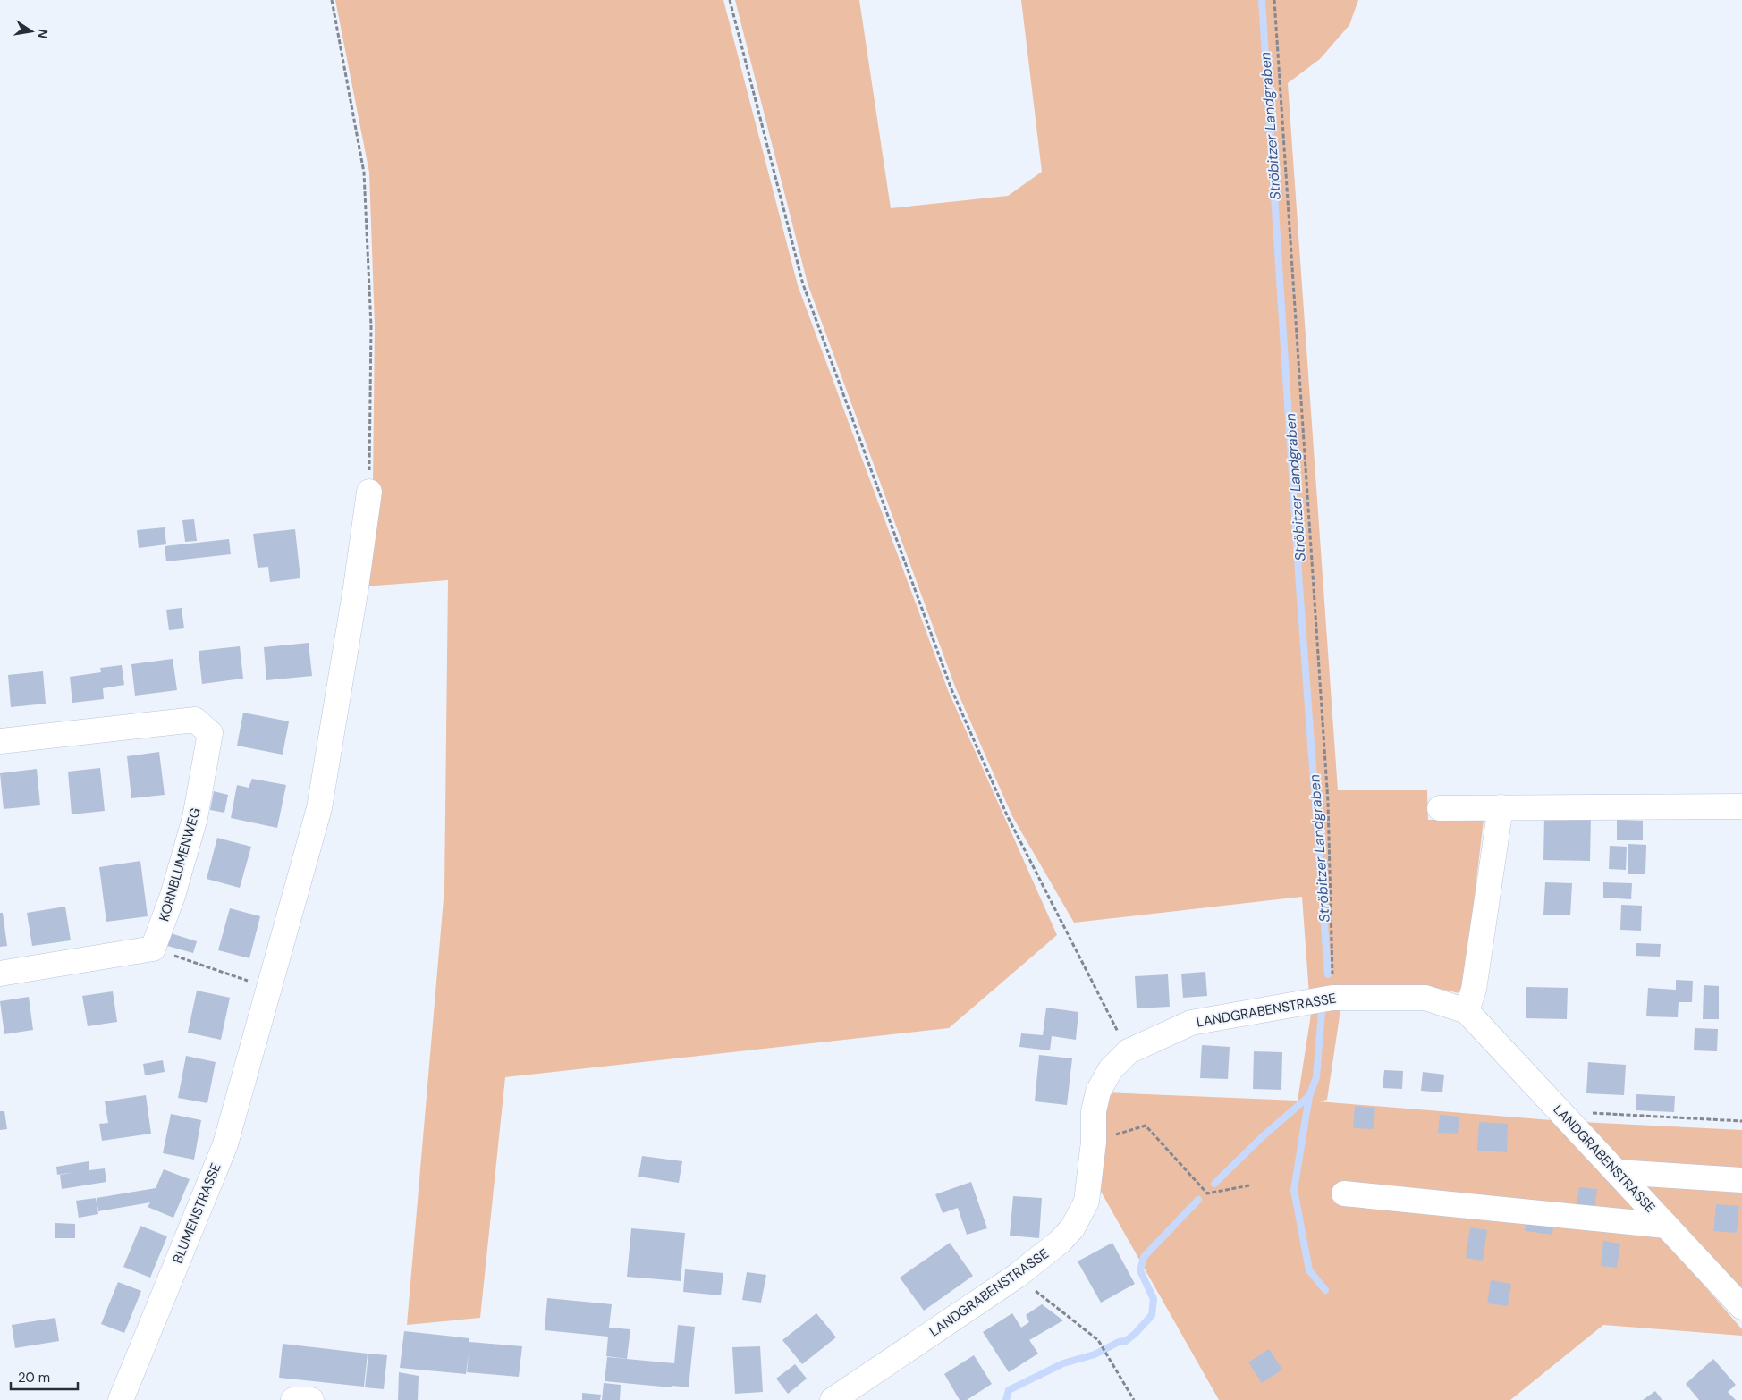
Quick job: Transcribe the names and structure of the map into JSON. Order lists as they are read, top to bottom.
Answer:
{
  "streets": {
    "street": ["KORNBLUMENWEG", "LANDGRABENSTRASSE", "BLUMENSTRASSE"]
  },
  "water": ["Ströbitzer Landgraben"],
  "scale_bar": "20 m",
  "north": "right"
}
